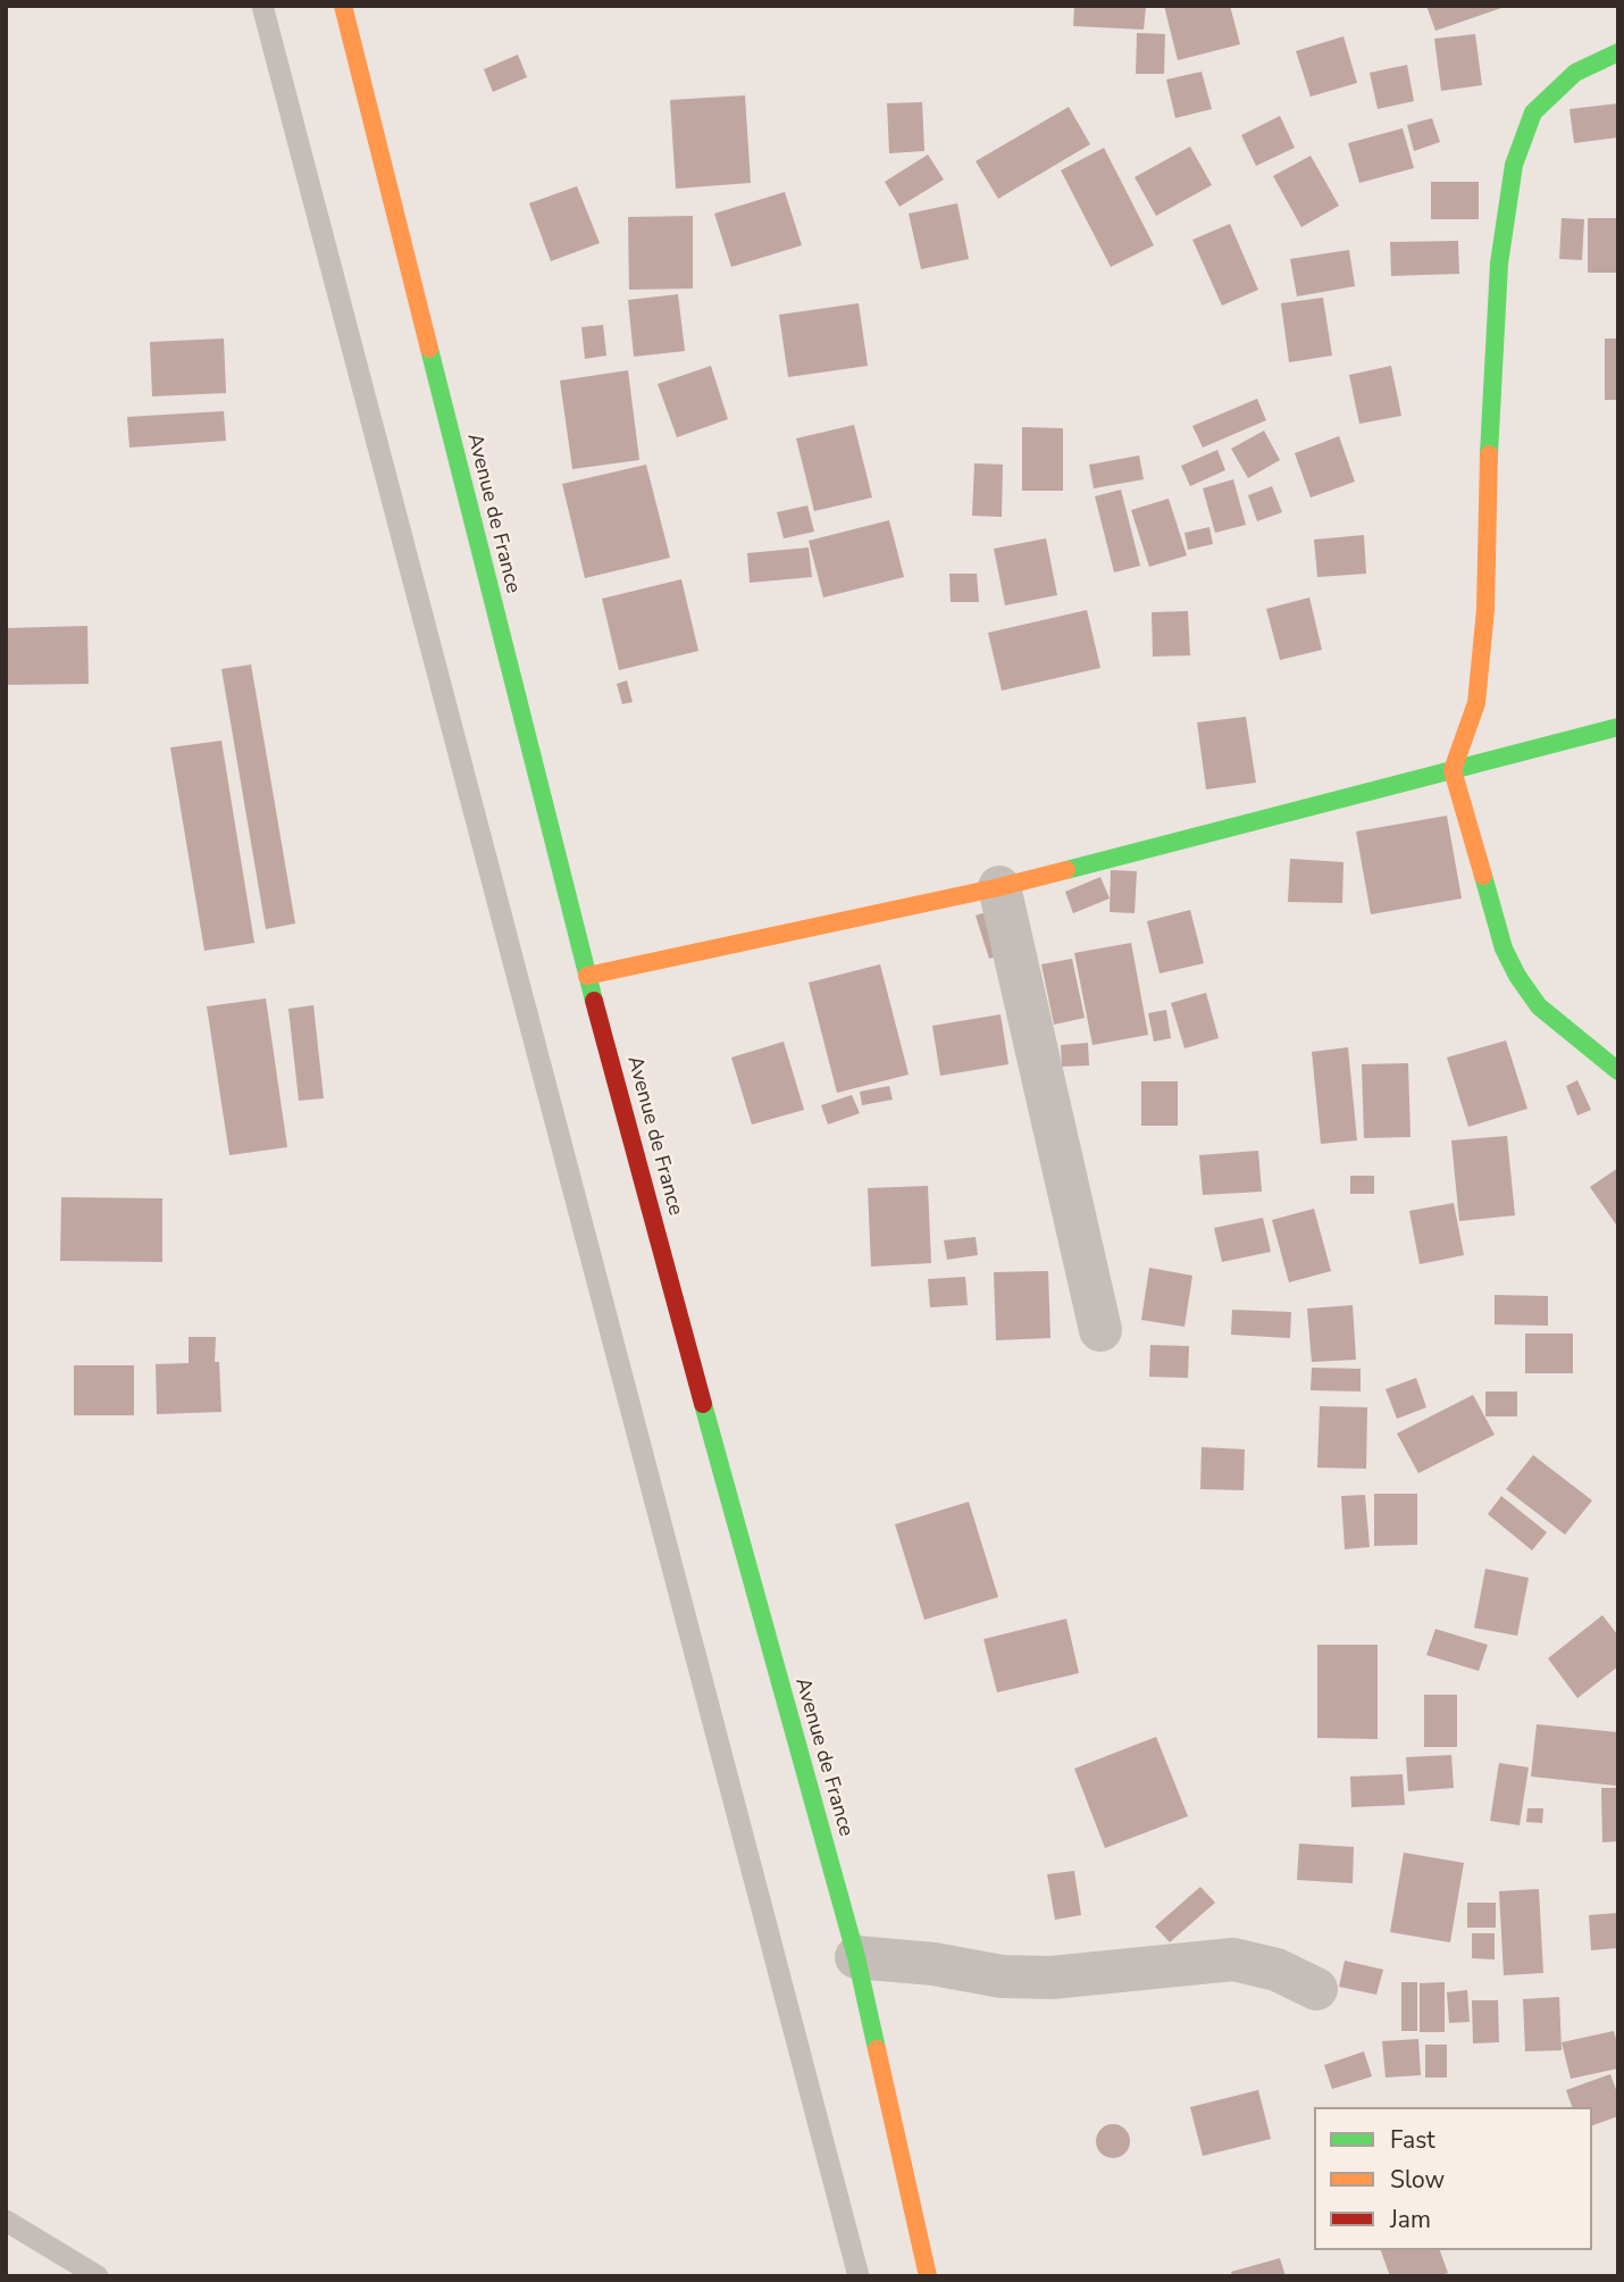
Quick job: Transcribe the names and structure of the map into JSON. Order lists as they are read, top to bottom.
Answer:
{
  "streets": {
    "street": ["Avenue de France"]
  },
  "legend": ["Fast", "Slow", "Jam"]
}
